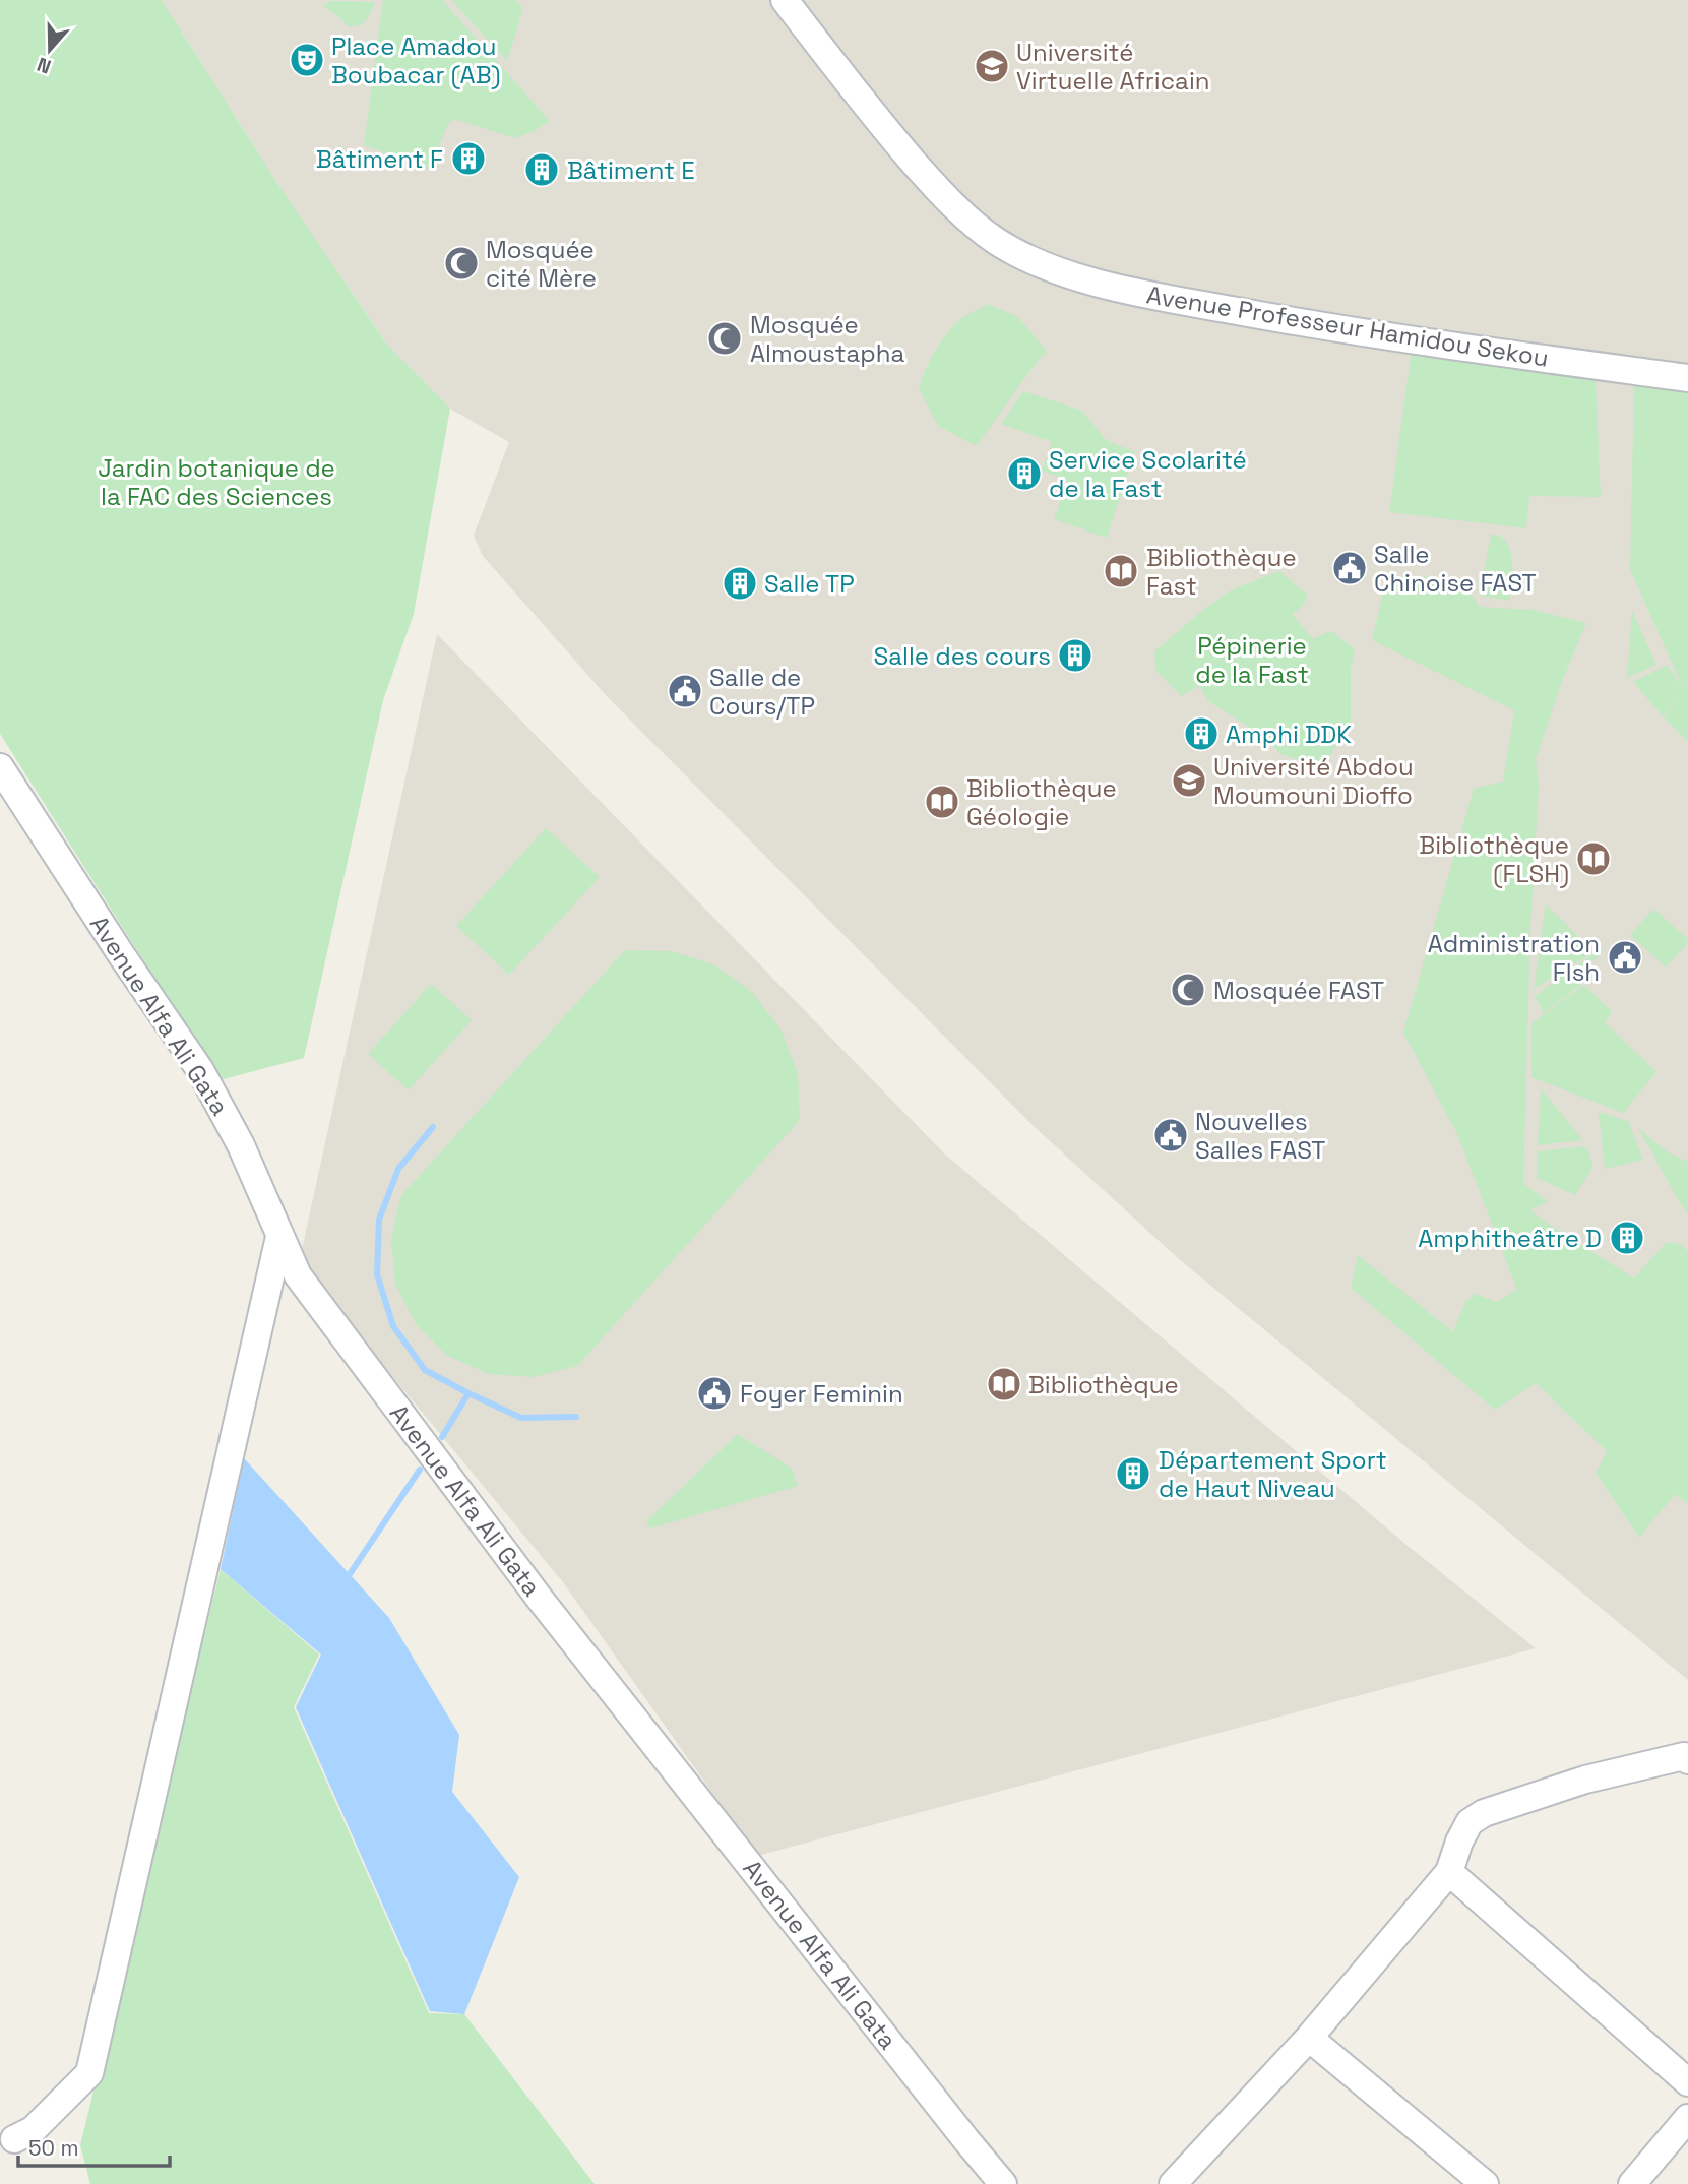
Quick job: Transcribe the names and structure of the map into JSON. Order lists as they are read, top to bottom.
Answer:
{
  "streets": {
    "street": ["Avenue Professeur Hamidou Sekou", "Avenue Alfa Ali Gata"]
  },
  "parks": ["Jardin botanique de la FAC des Sciences", "Pépinerie de la Fast"],
  "places": {
    "theatre": ["Place Amadou Boubacar (AB)"],
    "school or university": ["Université Virtuelle Africain", "Université Abdou Moumouni Dioffo"],
    "building": [
      "Bâtiment F",
      "Bâtiment E",
      "Service Scolarité de la Fast",
      "Salle TP",
      "Salle des cours",
      "Amphi DDK",
      "Amphitheâtre D",
      "Département Sport de Haut Niveau"
    ],
    "mosque": ["Mosquée cité Mère", "Mosquée Almoustapha", "Mosquée FAST"],
    "public building": [
      "Salle Chinoise FAST",
      "Salle de Cours/TP",
      "Administration Flsh",
      "Nouvelles Salles FAST",
      "Foyer Feminin"
    ],
    "library": [
      "Bibliothèque Fast",
      "Bibliothèque Géologie",
      "Bibliothèque (FLSH)",
      "Bibliothèque"
    ]
  },
  "scale_bar": "50 m",
  "north": "bottom"
}
